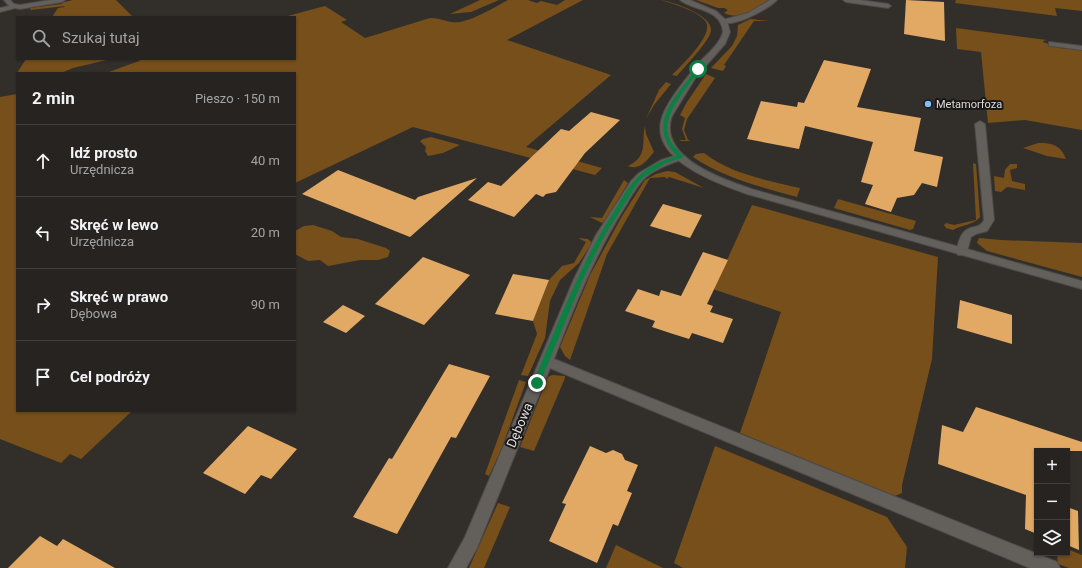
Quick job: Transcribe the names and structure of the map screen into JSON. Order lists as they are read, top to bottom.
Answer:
{
  "streets": {
    "street": ["Dębowa"]
  },
  "places": ["Metamorfoza"],
  "page": {
    "search": "Szukaj tutaj",
    "heading": ["2 min", "Pieszo · 150 m"],
    "list": [
      ["Idź prosto", "Urzędnicza", "40 m"],
      ["Skręć w lewo", "Urzędnicza", "20 m"],
      ["Skręć w prawo", "Dębowa", "90 m"],
      "Cel podróży"
    ],
    "map_buttons": ["+", "−"]
  }
}
